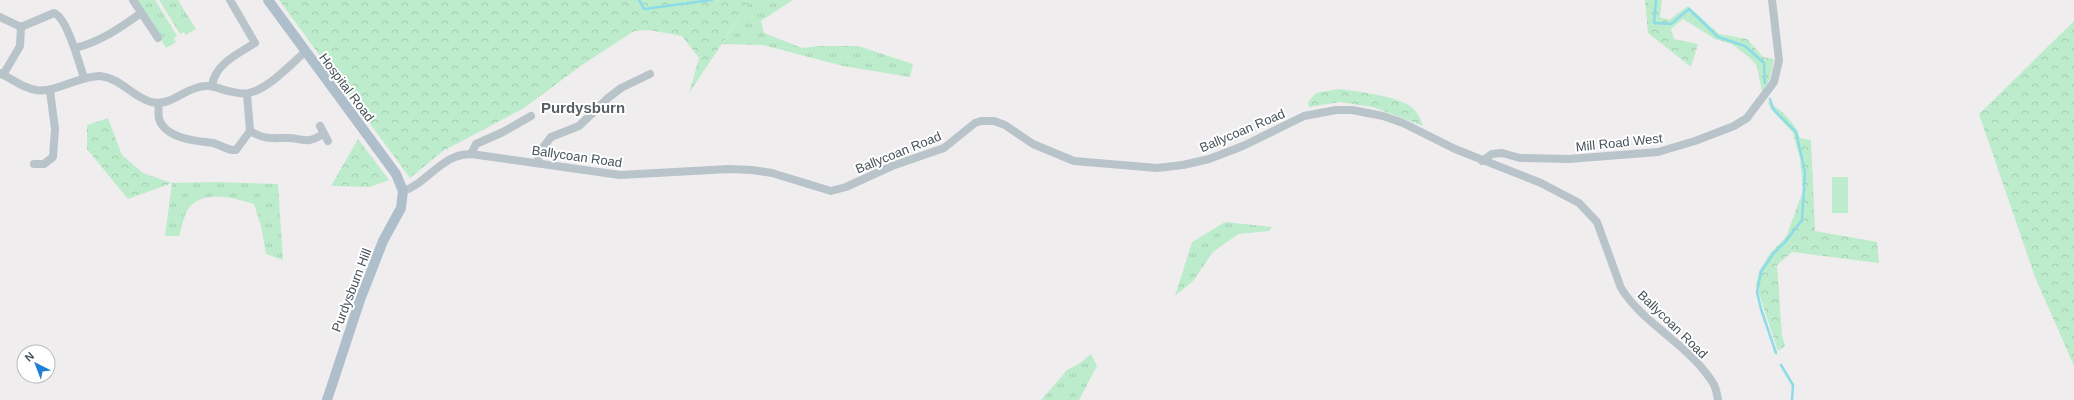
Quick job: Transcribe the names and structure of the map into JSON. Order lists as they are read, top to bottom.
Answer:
{
  "streets": {
    "main road": ["Hospital Road", "Purdysburn Hill"],
    "street": ["Ballycoan Road", "Mill Road West"]
  },
  "crossings": [
    ["Hospital Road", "Ballycoan Road"],
    ["Hospital Road", "Purdysburn Hill"],
    ["Ballycoan Road", "Mill Road West"],
    ["Ballycoan Road", "Purdysburn Hill"]
  ],
  "districts": ["Purdysburn"],
  "north": "top left"
}
